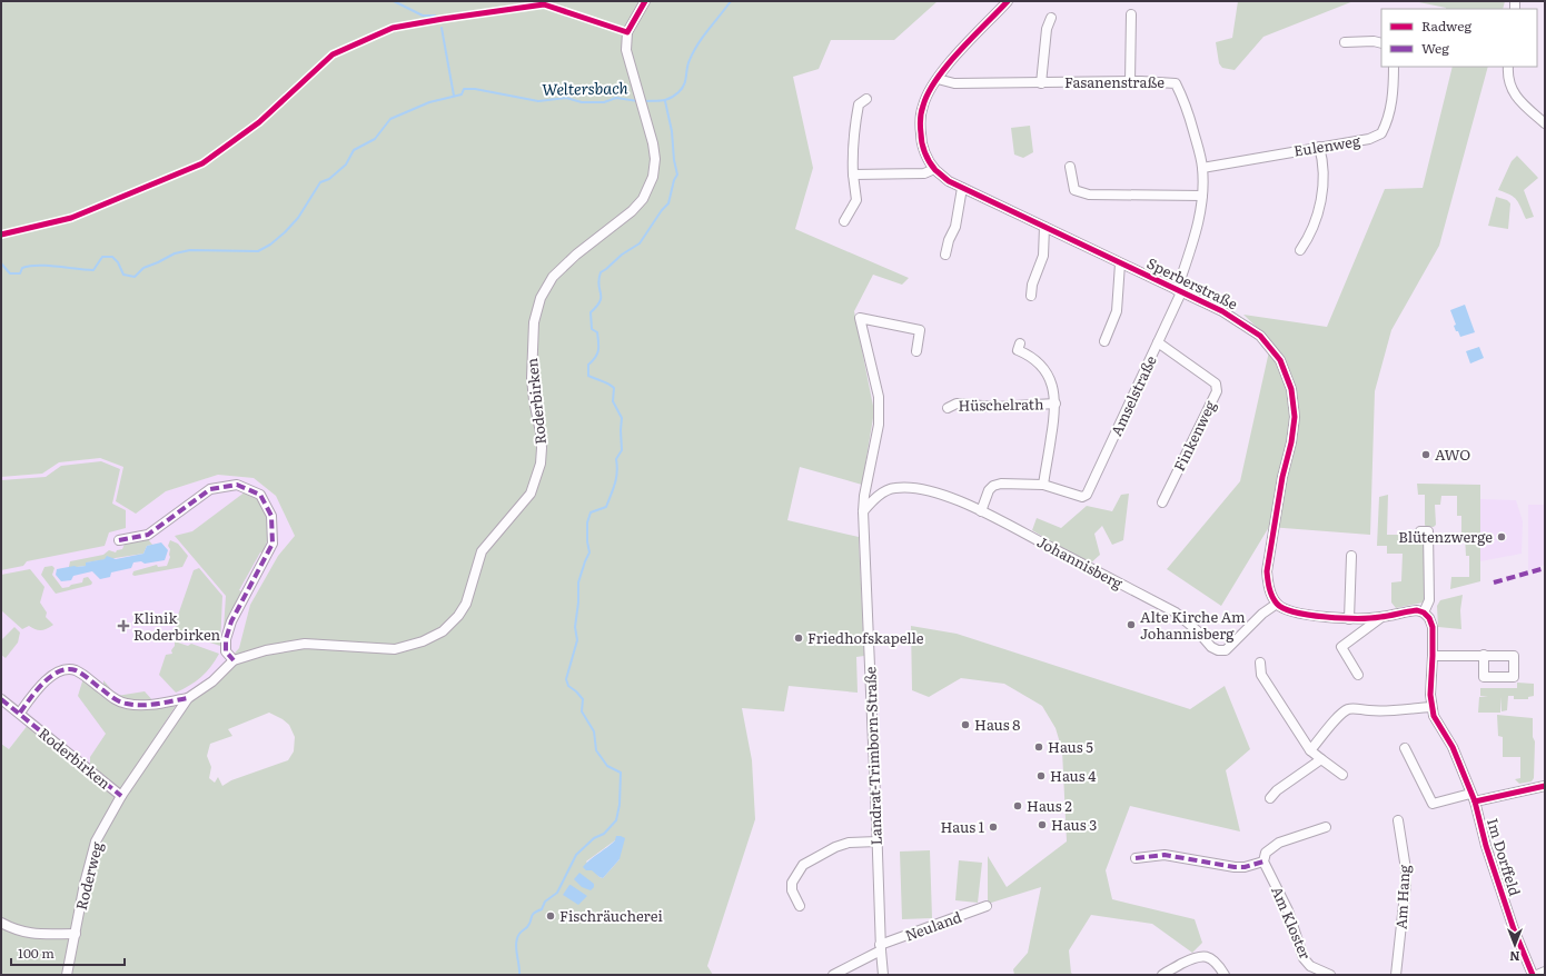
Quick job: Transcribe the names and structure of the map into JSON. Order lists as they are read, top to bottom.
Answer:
{
  "streets": {
    "street": [
      "Fasanenstraße",
      "Eulenweg",
      "Sperberstraße",
      "Amselstraße",
      "Roderbirken",
      "Hüschelrath",
      "Finkenweg",
      "Johannisberg",
      "Landrat-Trimborn-Straße",
      "Im Dorffeld",
      "Roderweg",
      "Am Hang",
      "Am Kloster",
      "Neuland"
    ]
  },
  "crossings": [
    ["Fasanenstraße", "Eulenweg"],
    ["Fasanenstraße", "Sperberstraße"],
    ["Fasanenstraße", "Amselstraße"],
    ["Sperberstraße", "Amselstraße"],
    ["Sperberstraße", "Johannisberg"],
    ["Amselstraße", "Hüschelrath"],
    ["Amselstraße", "Finkenweg"],
    ["Roderbirken", "Roderweg"],
    ["Johannisberg", "Landrat-Trimborn-Straße"],
    ["Landrat-Trimborn-Straße", "Neuland"]
  ],
  "water": ["Weltersbach"],
  "places": {
    "other": [
      "AWO",
      "Blütenzwerge",
      "Alte Kirche Am Johannisberg",
      "Friedhofskapelle",
      "Haus 8",
      "Haus 5",
      "Haus 4",
      "Haus 2",
      "Haus 3",
      "Haus 1",
      "Fischräucherei"
    ],
    "health": ["Klinik Roderbirken"]
  },
  "legend": ["Radweg", "Weg"],
  "scale_bar": "100 m",
  "north": "bottom"
}
